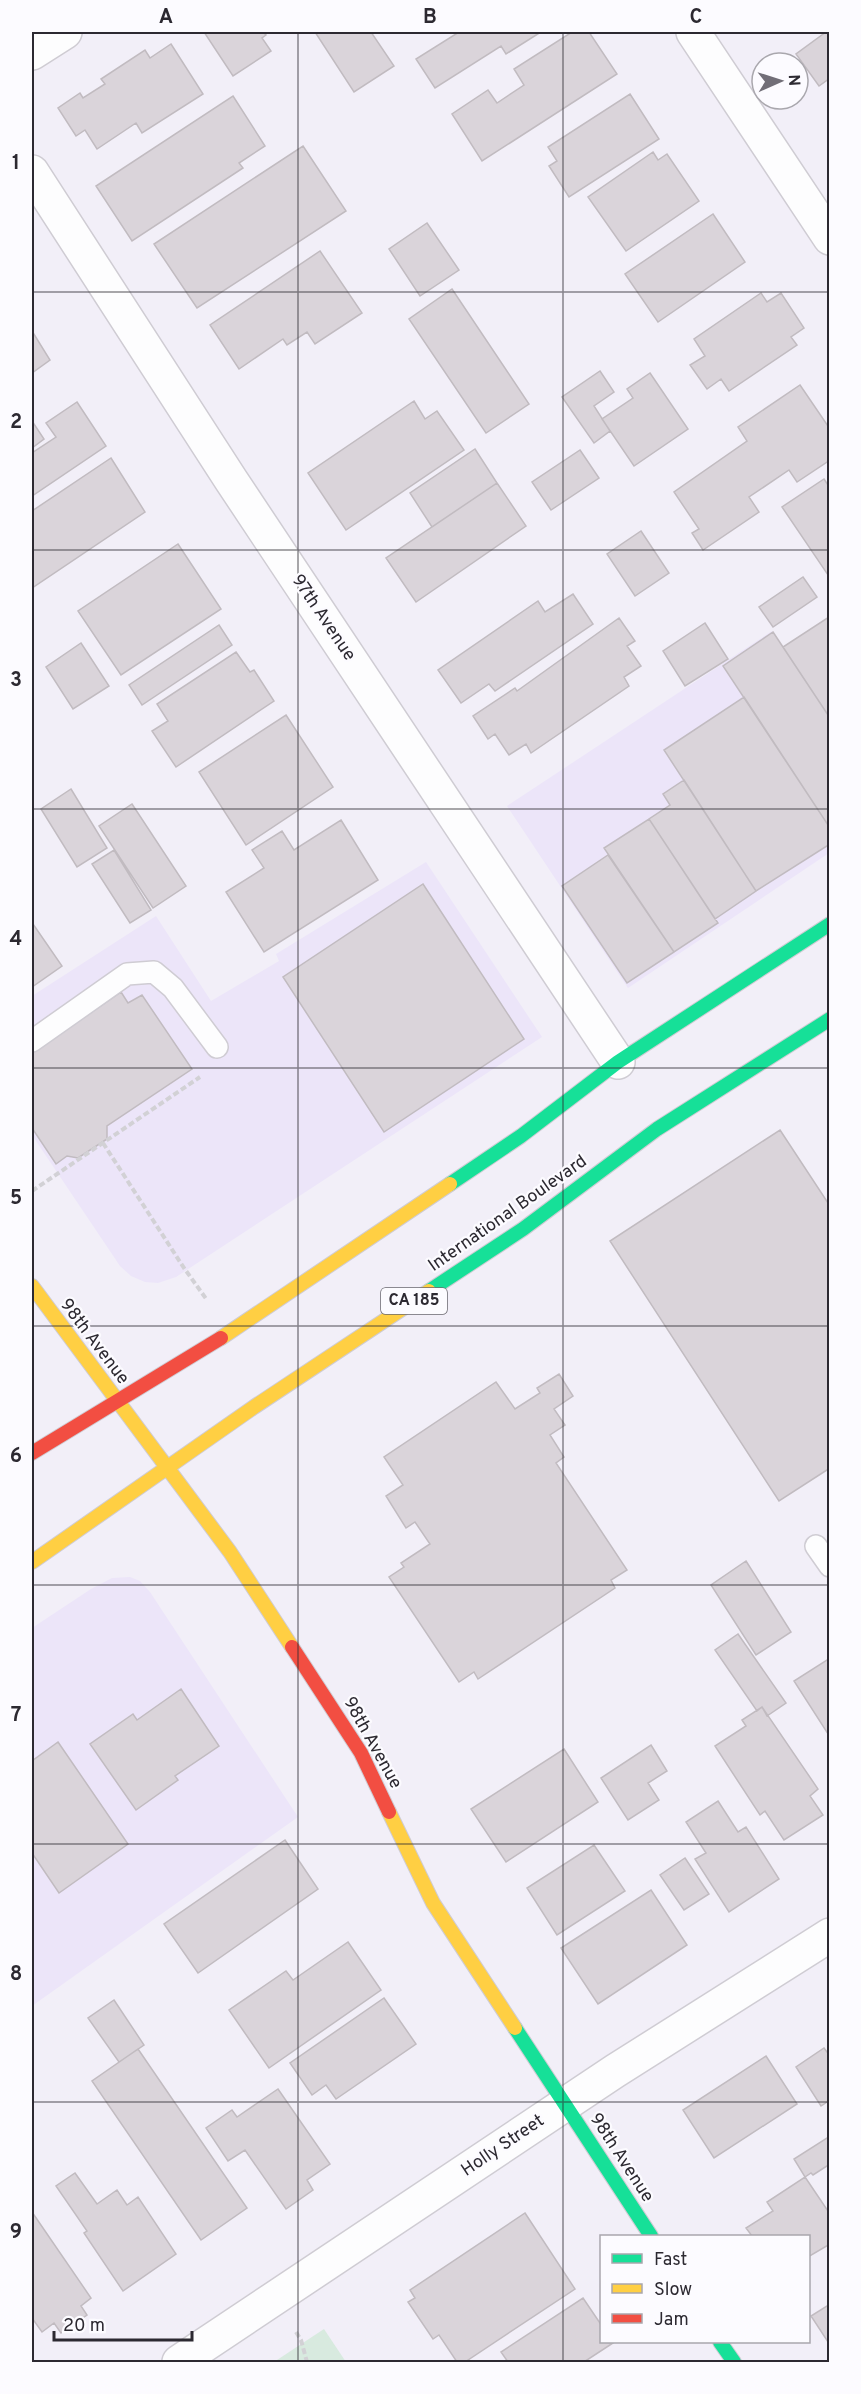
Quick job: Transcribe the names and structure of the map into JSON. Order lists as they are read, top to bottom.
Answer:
{
  "streets": {
    "main road": ["International Boulevard", "CA 185", "98th Avenue"],
    "street": ["97th Avenue", "Holly Street"]
  },
  "crossings": [
    ["International Boulevard", "98th Avenue"],
    ["98th Avenue", "Holly Street"]
  ],
  "legend": ["Fast", "Slow", "Jam"],
  "scale_bar": "20 m",
  "north": "right",
  "grid": {
    "columns": ["A", "B", "C"],
    "rows": [
      "1",
      "2",
      "3",
      "4",
      "5",
      "6",
      "7",
      "8",
      "9"
    ]
  }
}
